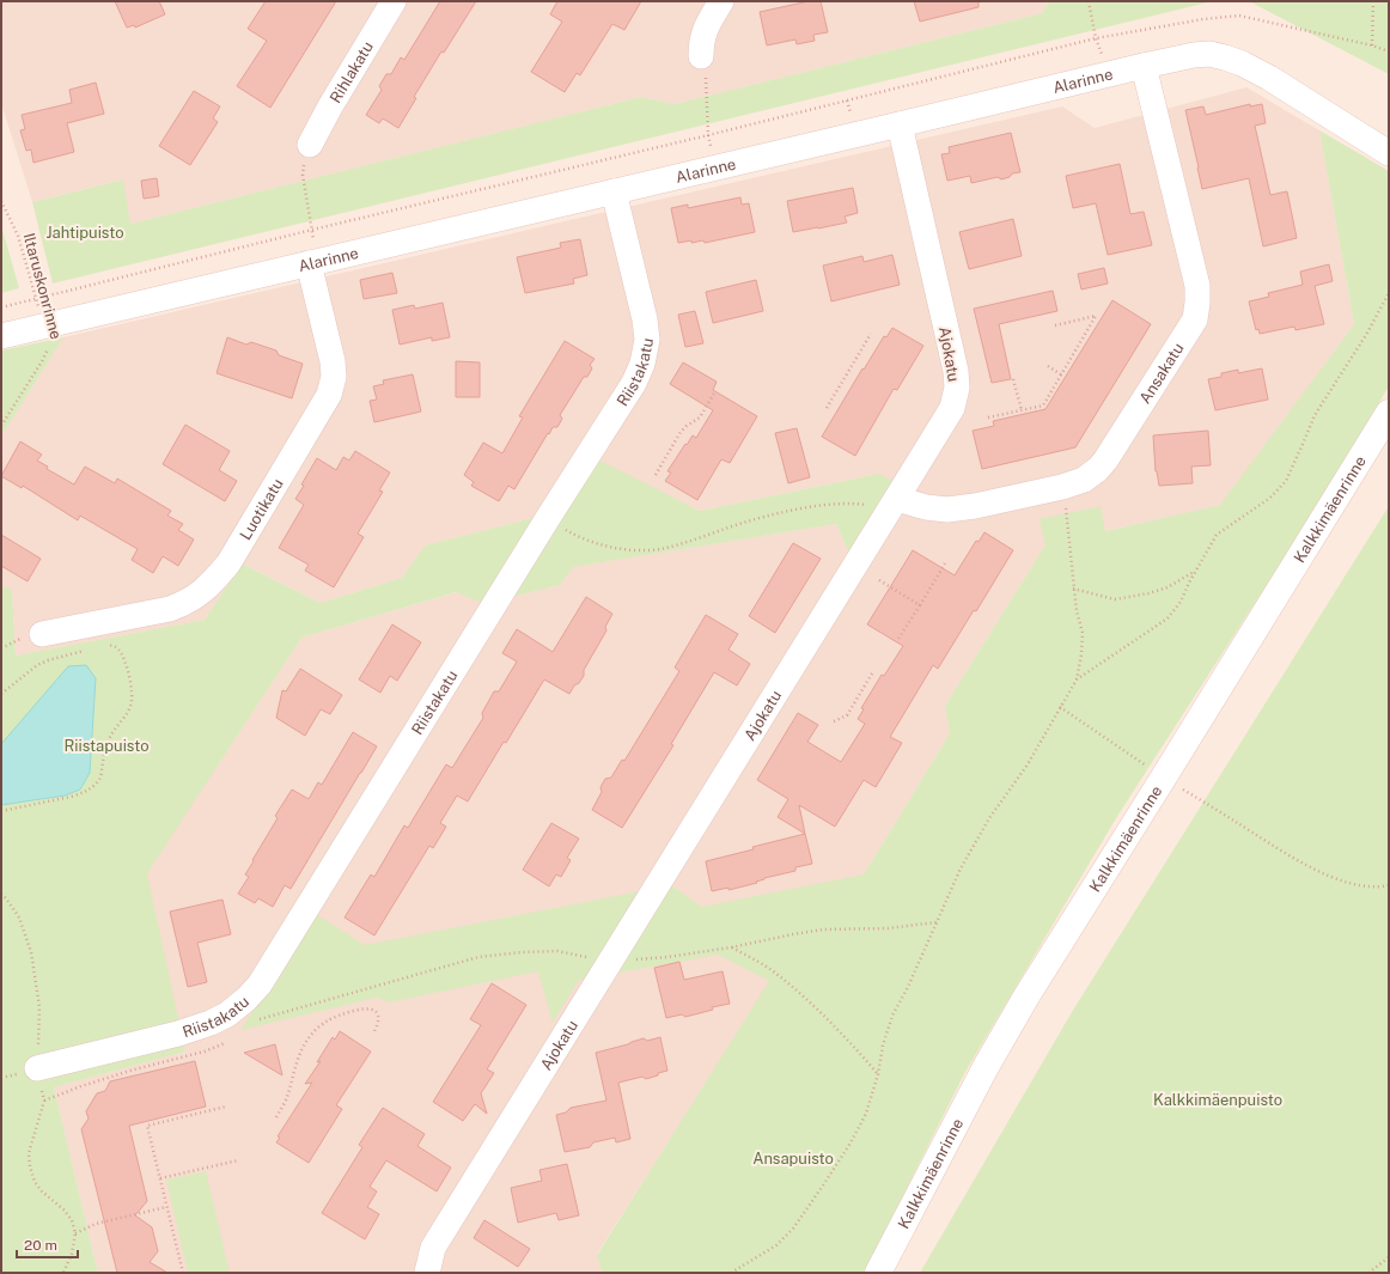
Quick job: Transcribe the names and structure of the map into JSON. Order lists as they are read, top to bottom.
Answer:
{
  "streets": {
    "street": [
      "Rihlakatu",
      "Alarinne",
      "Ajokatu",
      "Riistakatu",
      "Ansakatu",
      "Luotikatu",
      "Kalkkimäenrinne"
    ],
    "path": ["Iltaruskonrinne"]
  },
  "crossings": [
    ["Alarinne", "Iltaruskonrinne"],
    ["Alarinne", "Ajokatu"],
    ["Alarinne", "Riistakatu"],
    ["Alarinne", "Ansakatu"],
    ["Alarinne", "Luotikatu"],
    ["Ajokatu", "Ansakatu"]
  ],
  "parks": [
    "Jahtipuisto",
    "Riistapuisto",
    "Kalkkimäenpuisto",
    "Ansapuisto"
  ],
  "scale_bar": "20 m"
}
